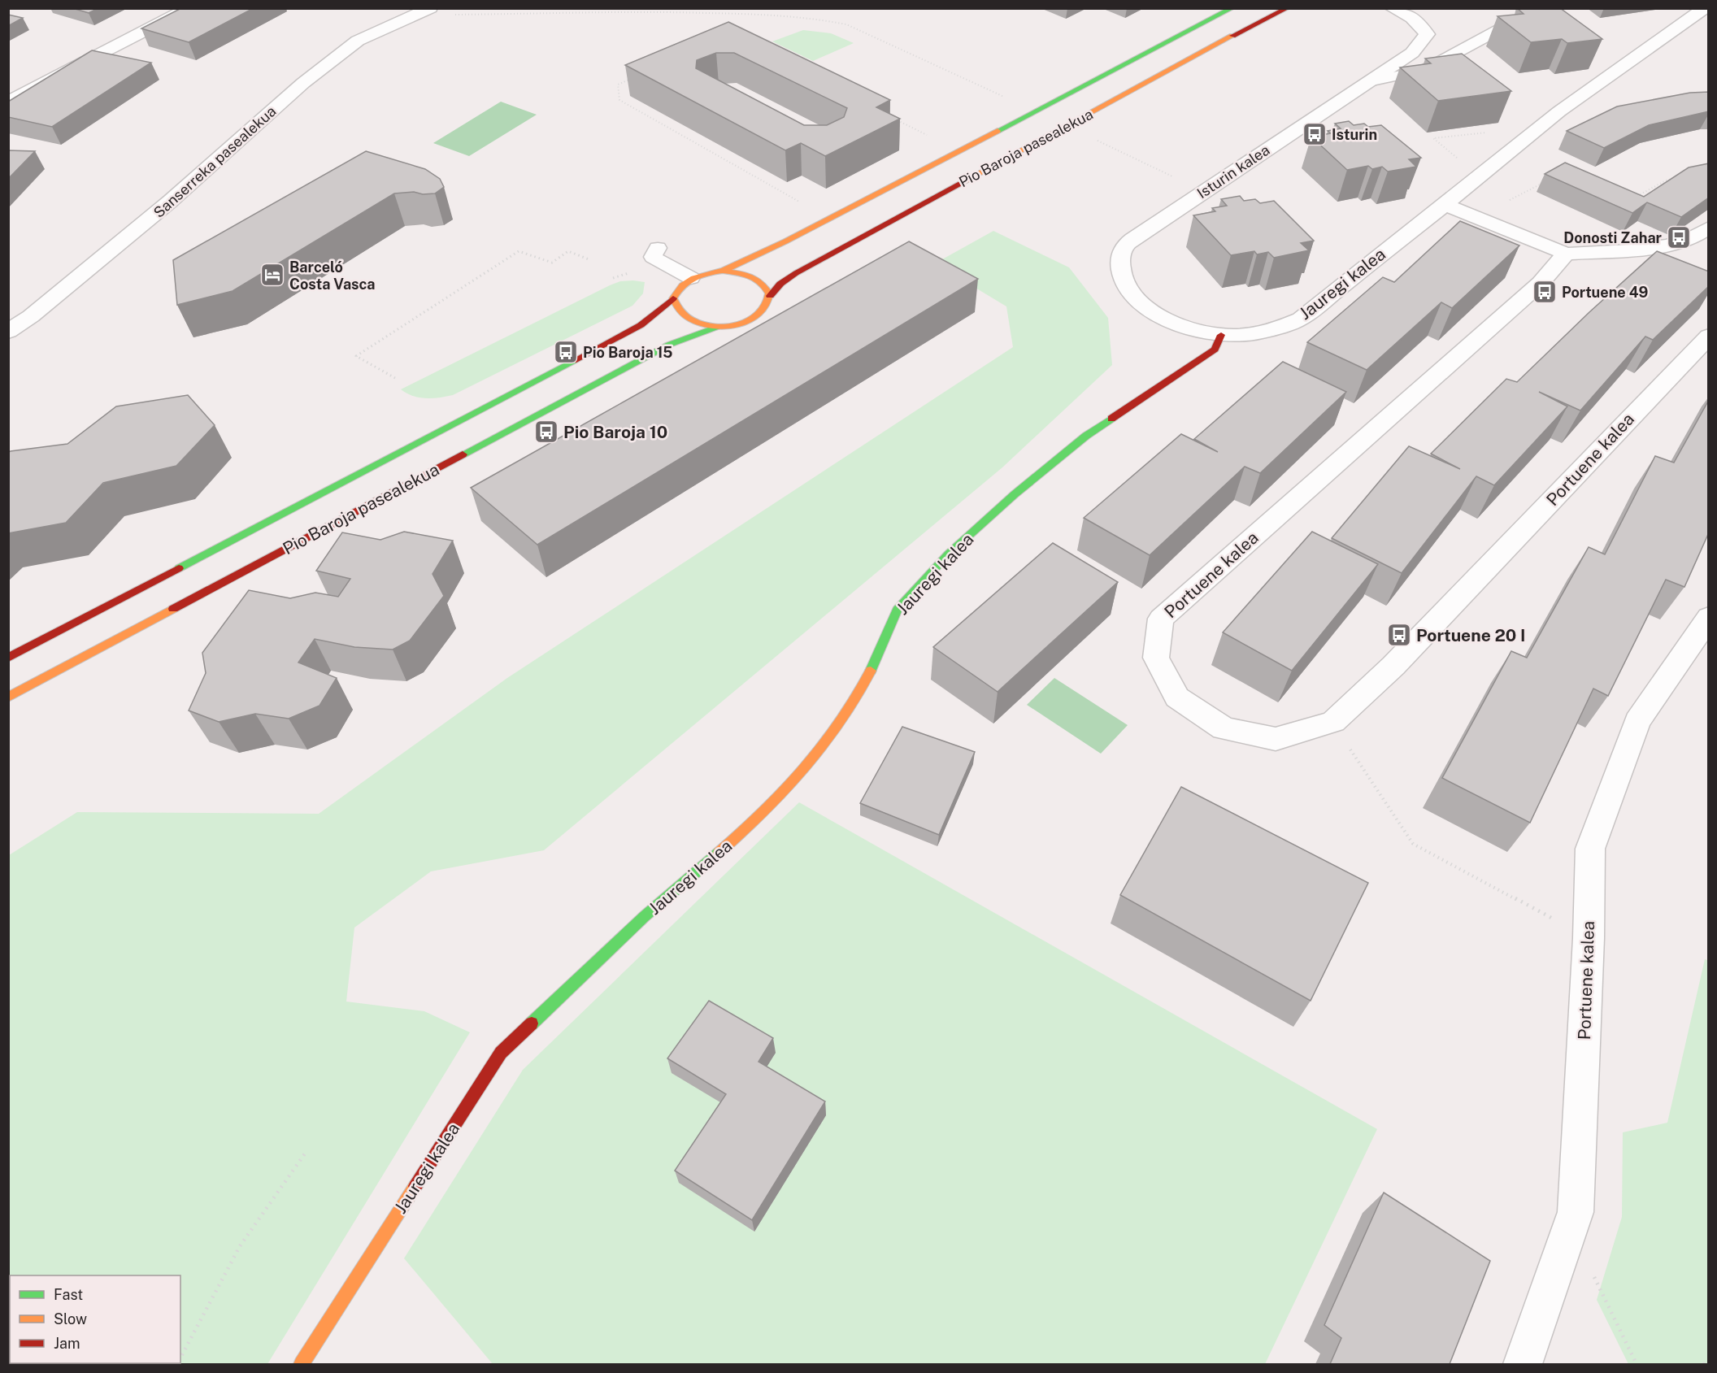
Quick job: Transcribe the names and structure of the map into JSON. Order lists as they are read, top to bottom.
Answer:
{
  "streets": {
    "main road": ["Pio Baroja pasealekua", "Jauregi kalea"],
    "street": ["Sanserreka pasealekua", "Isturin kalea", "Portuene kalea"]
  },
  "crossings": [
    ["Isturin kalea", "Jauregi kalea"]
  ],
  "places": {
    "bus stop": [
      "Isturin",
      "Donosti Zahar",
      "Portuene 49",
      "Pio Baroja 15",
      "Pio Baroja 10",
      "Portuene 20 I"
    ],
    "hotel": ["Barceló Costa Vasca"]
  },
  "legend": ["Fast", "Slow", "Jam"]
}
